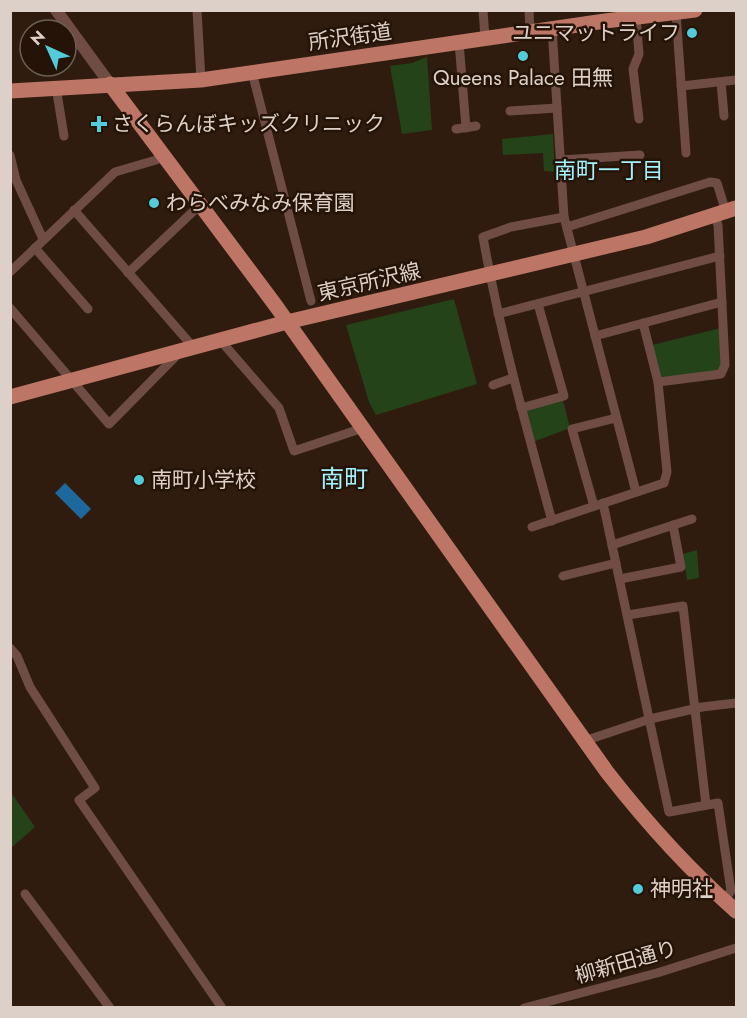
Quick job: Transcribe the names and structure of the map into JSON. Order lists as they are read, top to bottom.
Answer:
{
  "streets": {
    "main road": ["所沢街道", "東京所沢線"],
    "street": ["柳新田通り"]
  },
  "districts": ["南町一丁目", "南町"],
  "places": {
    "other": [
      "ユニマットライフ",
      "Queens Palace 田無",
      "わらべみなみ保育園",
      "南町小学校",
      "神明社"
    ],
    "health": ["さくらんぼキッズクリニック"]
  },
  "north": "top left"
}
